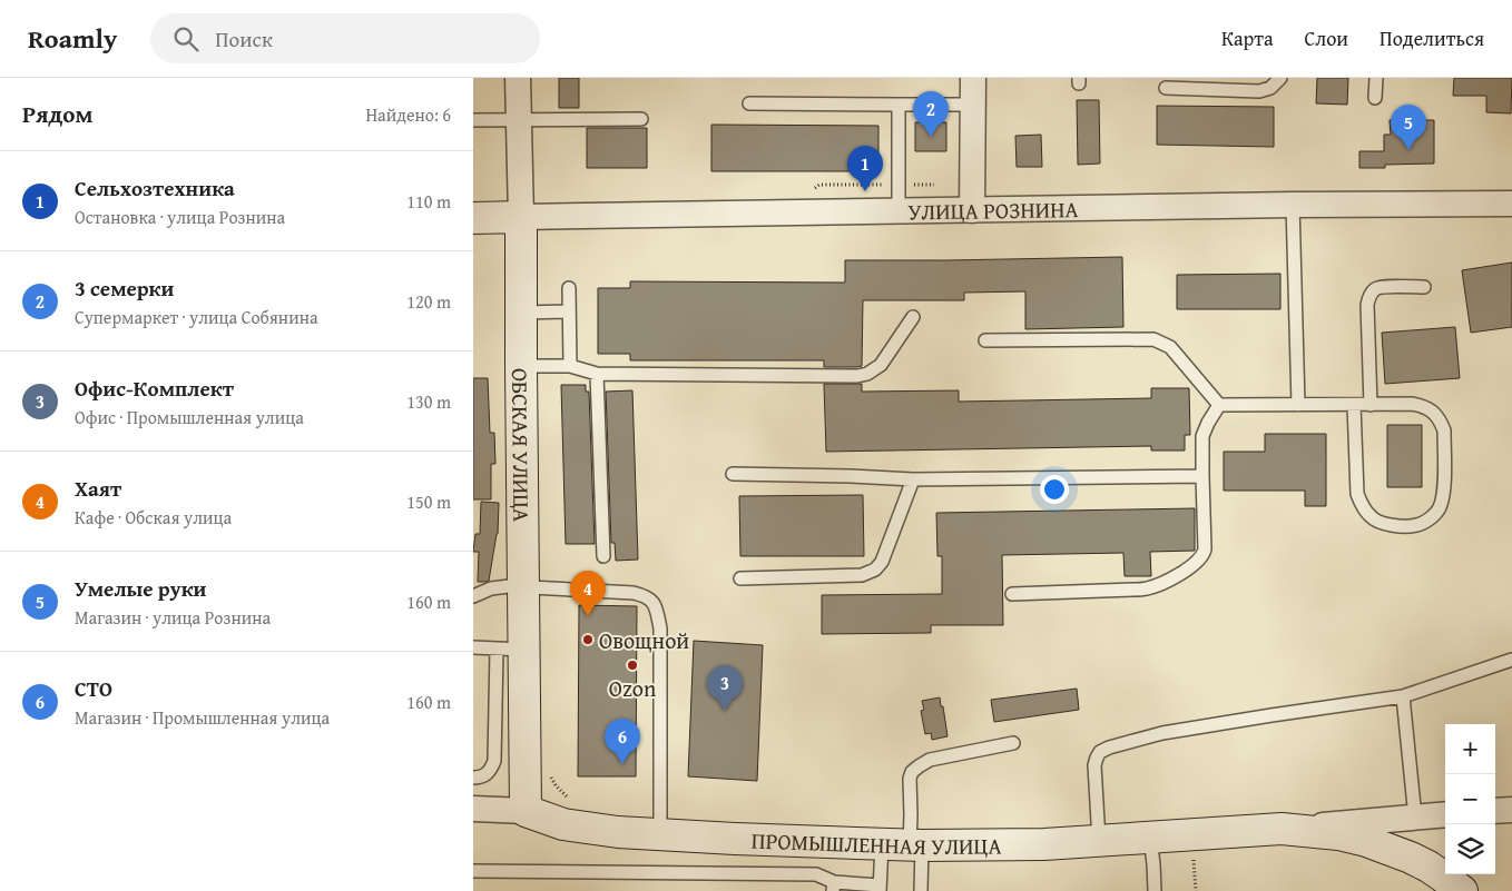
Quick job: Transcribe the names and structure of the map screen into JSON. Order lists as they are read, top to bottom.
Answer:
{
  "streets": {
    "main road": ["УЛИЦА РОЗНИНА", "ОБСКАЯ УЛИЦА", "ПРОМЫШЛЕННАЯ УЛИЦА"]
  },
  "crossings": [
    ["УЛИЦА РОЗНИНА", "ОБСКАЯ УЛИЦА"],
    ["ОБСКАЯ УЛИЦА", "ПРОМЫШЛЕННАЯ УЛИЦА"]
  ],
  "places": ["Овощной", "Ozon"],
  "page": {
    "header": "Roamly",
    "search": "Поиск",
    "nav": ["Карта", "Слои", "Поделиться"],
    "heading": ["Рядом", "Найдено: 6"],
    "pins": [
      "2",
      "5",
      "1",
      "4",
      "3",
      "6"
    ],
    "list": [
      {
        "mark": "1",
        "name": "Сельхозтехника",
        "note": "Остановка · улица Рознина",
        "value": "110 m"
      },
      {
        "mark": "2",
        "name": "3 семерки",
        "note": "Супермаркет · улица Собянина",
        "value": "120 m"
      },
      {
        "mark": "3",
        "name": "Офис-Комплект",
        "note": "Офис · Промышленная улица",
        "value": "130 m"
      },
      {
        "mark": "4",
        "name": "Хаят",
        "note": "Кафе · Обская улица",
        "value": "150 m"
      },
      {
        "mark": "5",
        "name": "Умелые руки",
        "note": "Магазин · улица Рознина",
        "value": "160 m"
      },
      {
        "mark": "6",
        "name": "СТО",
        "note": "Магазин · Промышленная улица",
        "value": "160 m"
      }
    ],
    "map_buttons": ["+", "−"]
  }
}
